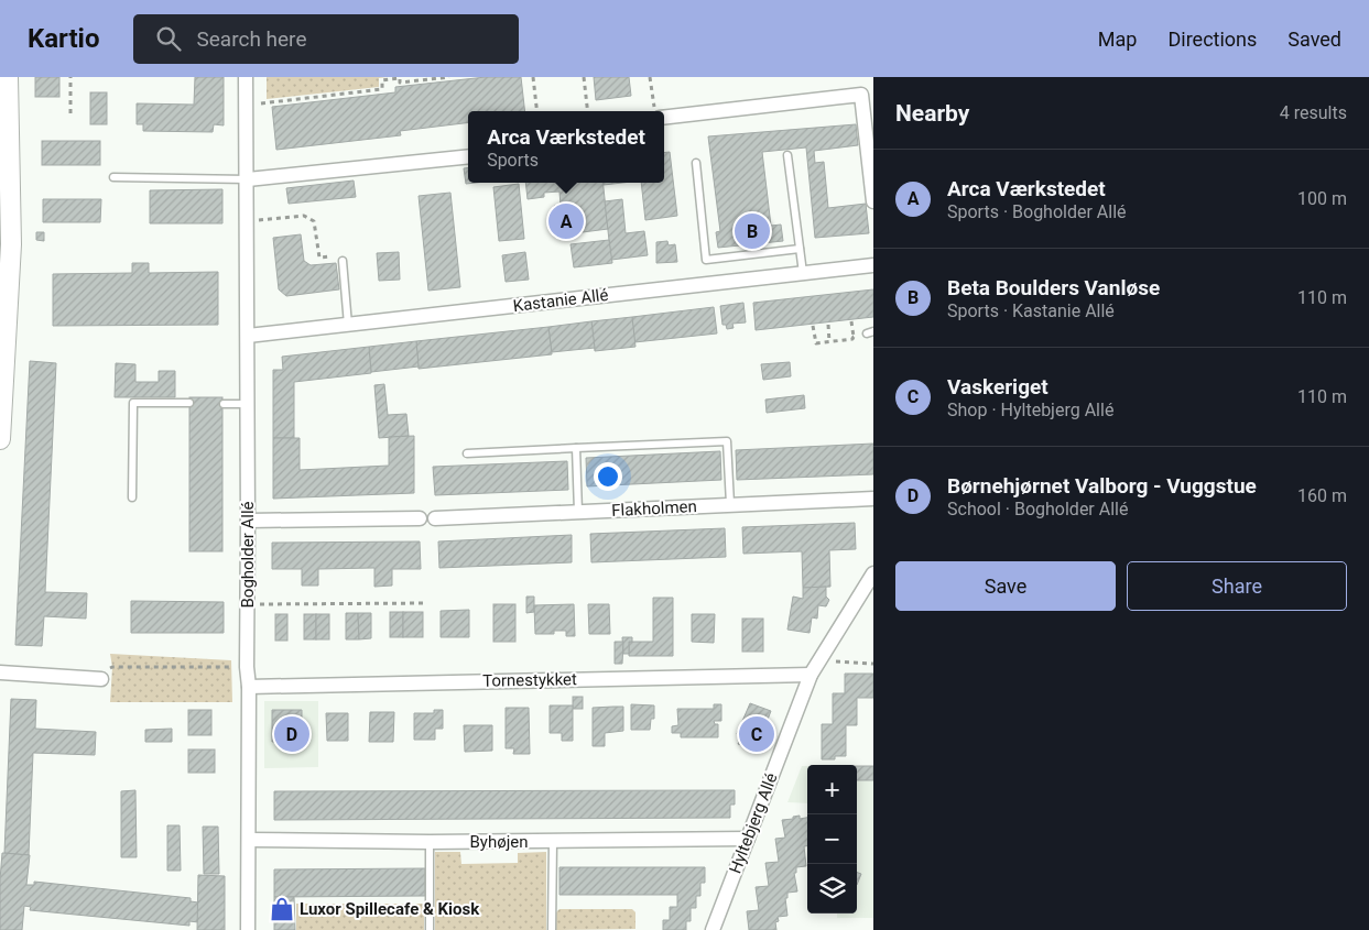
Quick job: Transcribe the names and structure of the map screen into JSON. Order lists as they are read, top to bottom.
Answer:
{
  "streets": {
    "street": [
      "Kastanie Allé",
      "Flakholmen",
      "Bogholder Allé",
      "Tornestykket",
      "Hyltebjerg Allé",
      "Byhøjen"
    ]
  },
  "crossings": [
    ["Kastanie Allé", "Bogholder Allé"],
    ["Bogholder Allé", "Tornestykket"],
    ["Bogholder Allé", "Byhøjen"],
    ["Tornestykket", "Hyltebjerg Allé"],
    ["Hyltebjerg Allé", "Byhøjen"]
  ],
  "places": {
    "shop": ["Luxor Spillecafe & Kiosk"]
  },
  "page": {
    "header": "Kartio",
    "search": "Search here",
    "nav": ["Map", "Directions", "Saved"],
    "heading": ["Nearby", "4 results"],
    "popup": ["Arca Værkstedet", "Sports"],
    "list": [
      {
        "mark": "A",
        "name": "Arca Værkstedet",
        "note": "Sports · Bogholder Allé",
        "value": "100 m"
      },
      {
        "mark": "B",
        "name": "Beta Boulders Vanløse",
        "note": "Sports · Kastanie Allé",
        "value": "110 m"
      },
      {
        "mark": "C",
        "name": "Vaskeriget",
        "note": "Shop · Hyltebjerg Allé",
        "value": "110 m"
      },
      {
        "mark": "D",
        "name": "Børnehjørnet Valborg - Vuggstue",
        "note": "School · Bogholder Allé",
        "value": "160 m"
      }
    ],
    "pins": [
      "A",
      "B",
      "C",
      "D"
    ],
    "buttons": ["Save", "Share"],
    "map_buttons": ["+", "−"]
  }
}
